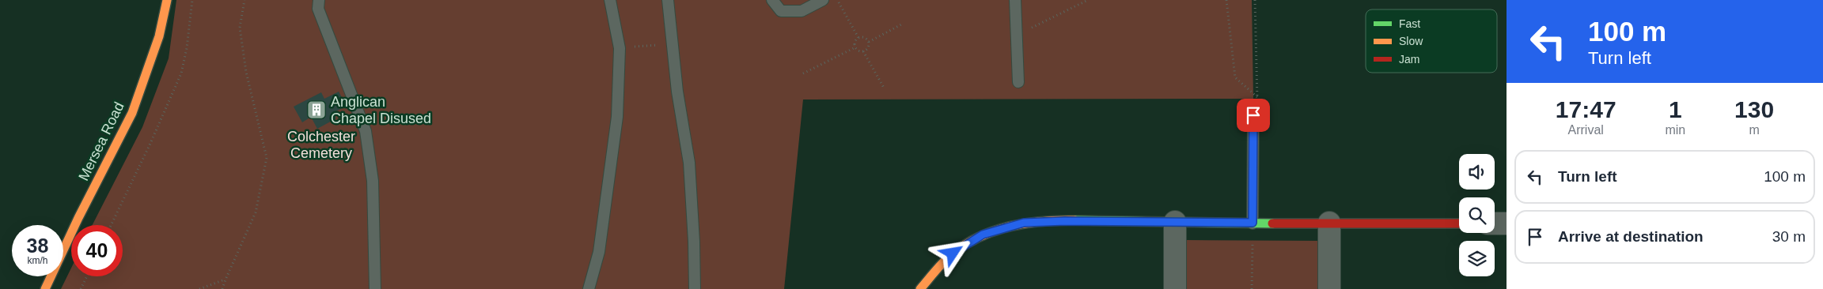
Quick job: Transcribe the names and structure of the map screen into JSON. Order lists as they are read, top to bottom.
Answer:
{
  "streets": {
    "street": ["Mersea Road"]
  },
  "parks": ["Colchester Cemetery"],
  "places": {
    "building": ["Anglican Chapel Disused"]
  },
  "legend": ["Fast", "Slow", "Jam"],
  "page": {
    "turn": ["100 m", "Turn left"],
    "eta": [
      "17:47",
      "Arrival",
      "1",
      "min",
      "130",
      "m"
    ],
    "list": [
      {
        "name": "Turn left",
        "value": "100 m"
      },
      {
        "name": "Arrive at destination",
        "value": "30 m"
      }
    ],
    "speed": "38 km/h",
    "limit": "40"
  }
}
